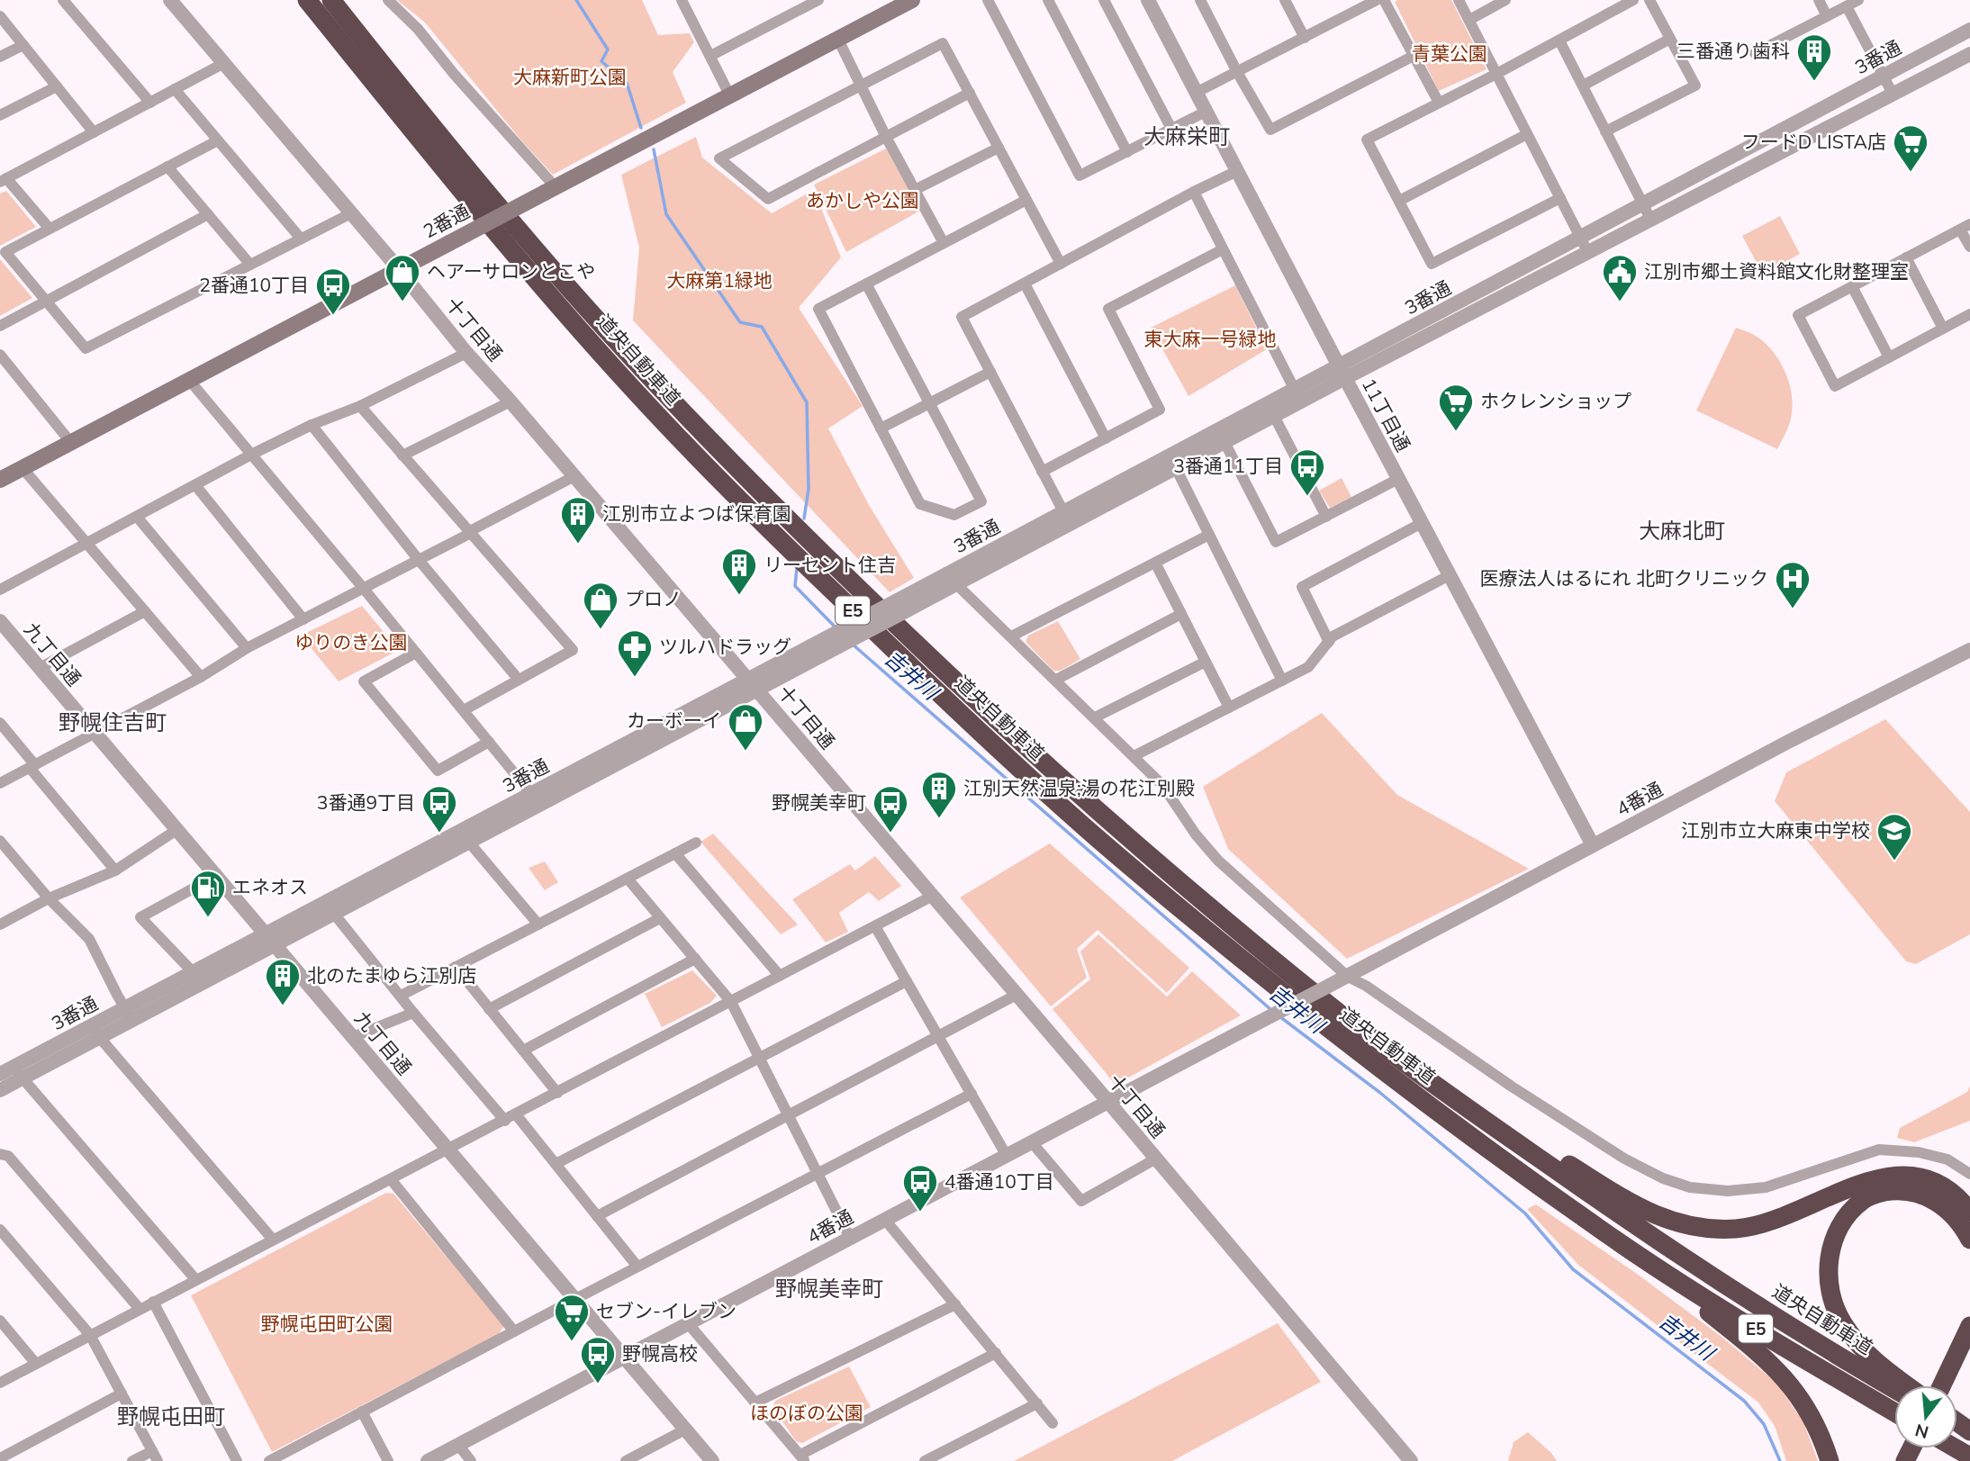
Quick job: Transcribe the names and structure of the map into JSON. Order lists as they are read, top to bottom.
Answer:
{
  "streets": {
    "highway": ["道央自動車道", "E5"],
    "main road": ["2番通"],
    "street": [
      "3番通",
      "十丁目通",
      "11丁目通",
      "九丁目通",
      "4番通"
    ]
  },
  "crossings": [
    ["3番通", "十丁目通"],
    ["3番通", "11丁目通"],
    ["3番通", "九丁目通"],
    ["2番通", "十丁目通"],
    ["十丁目通", "4番通"],
    ["11丁目通", "4番通"],
    ["九丁目通", "4番通"]
  ],
  "districts": [
    "大麻栄町",
    "大麻北町",
    "野幌住吉町",
    "野幌美幸町",
    "野幌屯田町"
  ],
  "water": ["吉井川"],
  "parks": [
    "青葉公園",
    "大麻新町公園",
    "あかしや公園",
    "大麻第1緑地",
    "東大麻一号緑地",
    "ゆりのき公園",
    "野幌屯田町公園",
    "ほのぼの公園"
  ],
  "places": {
    "building": [
      "三番通り歯科",
      "江別市立よつば保育園",
      "リーセント住吉",
      "江別天然温泉;湯の花江別殿",
      "北のたまゆら江別店"
    ],
    "supermarket": ["フードD LISTA店", "ホクレンショップ", "セブン-イレブン"],
    "shop": ["ヘアーサロンとこや", "プロノ", "カーボーイ"],
    "public building": ["江別市郷土資料館文化財整理室"],
    "bus stop": [
      "2番通10丁目",
      "3番通11丁目",
      "3番通9丁目",
      "野幌美幸町",
      "4番通10丁目",
      "野幌高校"
    ],
    "hospital": ["医療法人はるにれ 北町クリニック"],
    "pharmacy": ["ツルハドラッグ"],
    "school or university": ["江別市立大麻東中学校"],
    "fuel station": ["エネオス"]
  },
  "north": "bottom"
}
